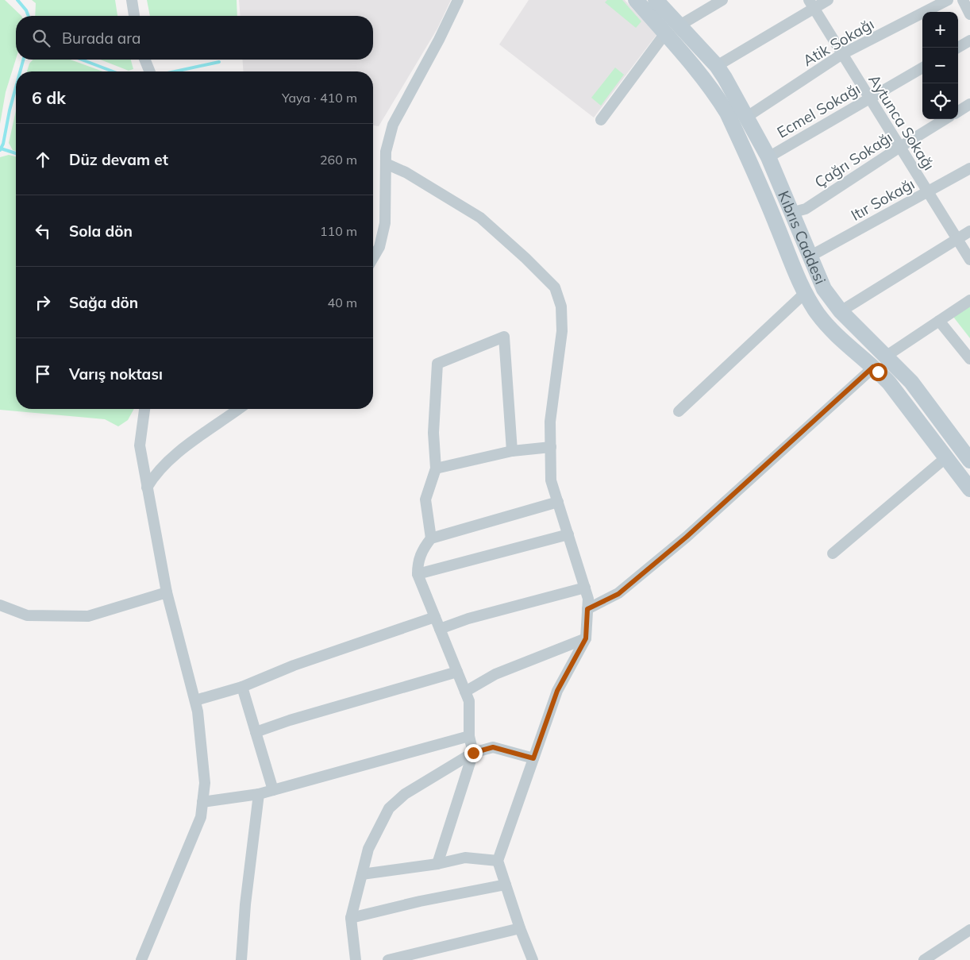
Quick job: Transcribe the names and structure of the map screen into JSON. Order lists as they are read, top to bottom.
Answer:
{
  "streets": {
    "main road": ["Kıbrıs Caddesi"],
    "street": [
      "Atik Sokağı",
      "Ecmel Sokağı",
      "Aytunca Sokağı",
      "Çağrı Sokağı",
      "Itır Sokağı"
    ]
  },
  "crossings": [
    ["Atik Sokağı", "Aytunca Sokağı"],
    ["Atik Sokağı", "Kıbrıs Caddesi"],
    ["Ecmel Sokağı", "Aytunca Sokağı"],
    ["Ecmel Sokağı", "Kıbrıs Caddesi"],
    ["Aytunca Sokağı", "Çağrı Sokağı"],
    ["Aytunca Sokağı", "Itır Sokağı"],
    ["Çağrı Sokağı", "Kıbrıs Caddesi"],
    ["Itır Sokağı", "Kıbrıs Caddesi"]
  ],
  "page": {
    "map_buttons": ["+", "−"],
    "search": "Burada ara",
    "heading": ["6 dk", "Yaya · 410 m"],
    "list": [
      ["Düz devam et", "260 m"],
      ["Sola dön", "110 m"],
      ["Sağa dön", "40 m"],
      "Varış noktası"
    ]
  }
}
